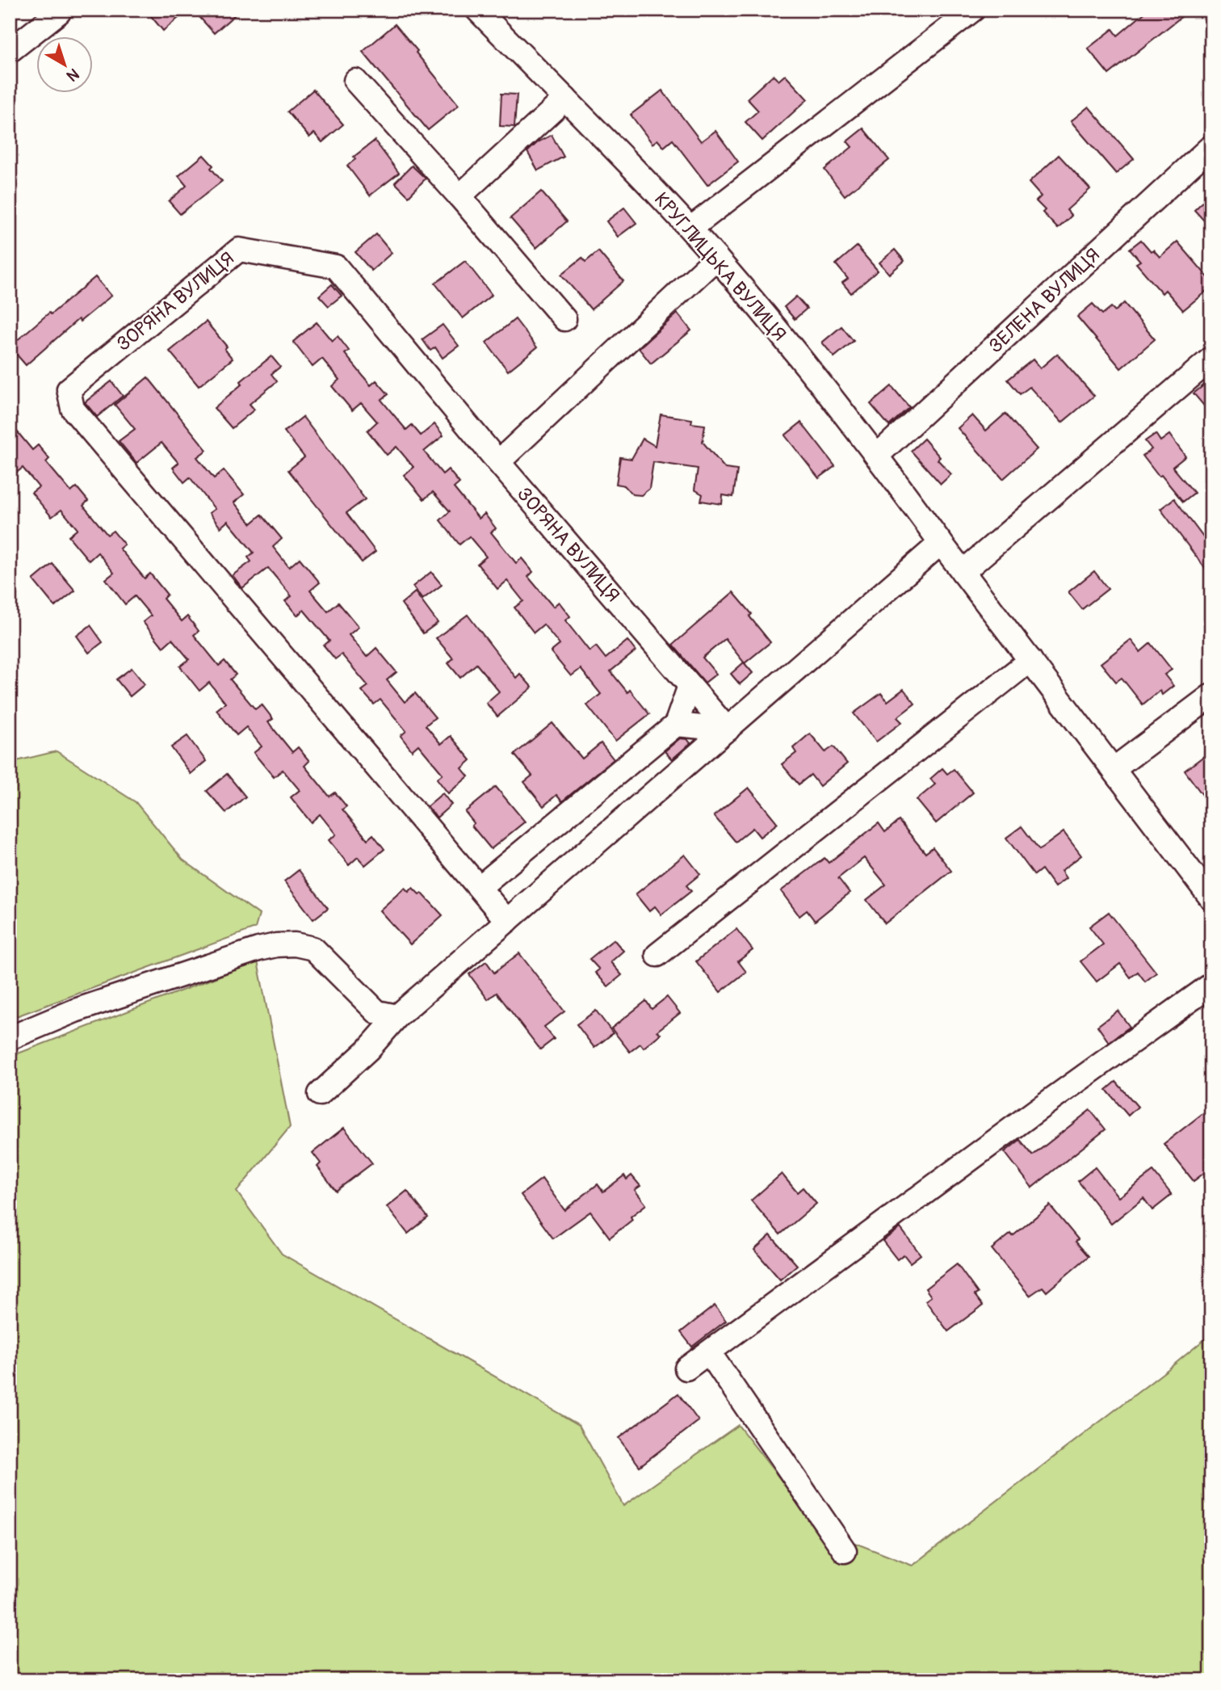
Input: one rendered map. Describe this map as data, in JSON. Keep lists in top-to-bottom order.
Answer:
{
  "streets": {
    "street": ["КРУГЛИЦЬКА ВУЛИЦЯ", "ЗЕЛЕНА ВУЛИЦЯ", "ЗОРЯНА ВУЛИЦЯ"]
  },
  "crossings": [
    ["КРУГЛИЦЬКА ВУЛИЦЯ", "ЗЕЛЕНА ВУЛИЦЯ"]
  ],
  "north": "bottom right"
}
